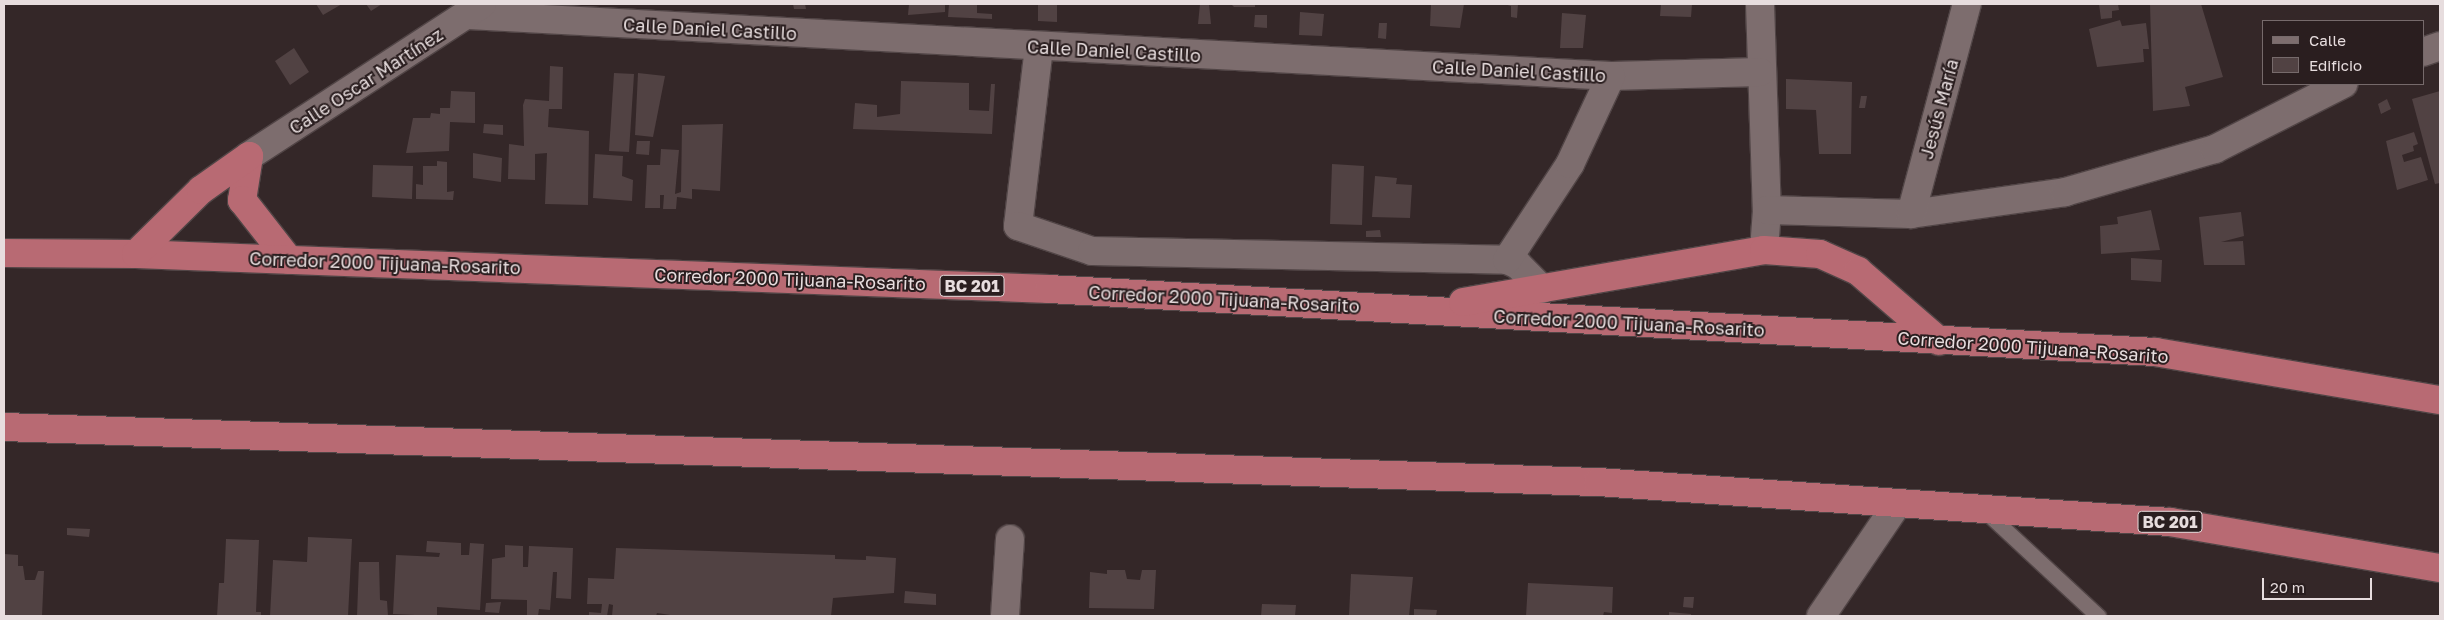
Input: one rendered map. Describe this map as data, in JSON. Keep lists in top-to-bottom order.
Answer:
{
  "streets": {
    "highway": ["Corredor 2000 Tijuana-Rosarito", "BC 201"],
    "street": ["Calle Daniel Castillo", "Calle Oscar Martínez", "Jesús María"]
  },
  "crossings": [
    ["Calle Daniel Castillo", "Calle Oscar Martínez"]
  ],
  "legend": ["Calle", "Edificio"],
  "scale_bar": "20 m"
}
